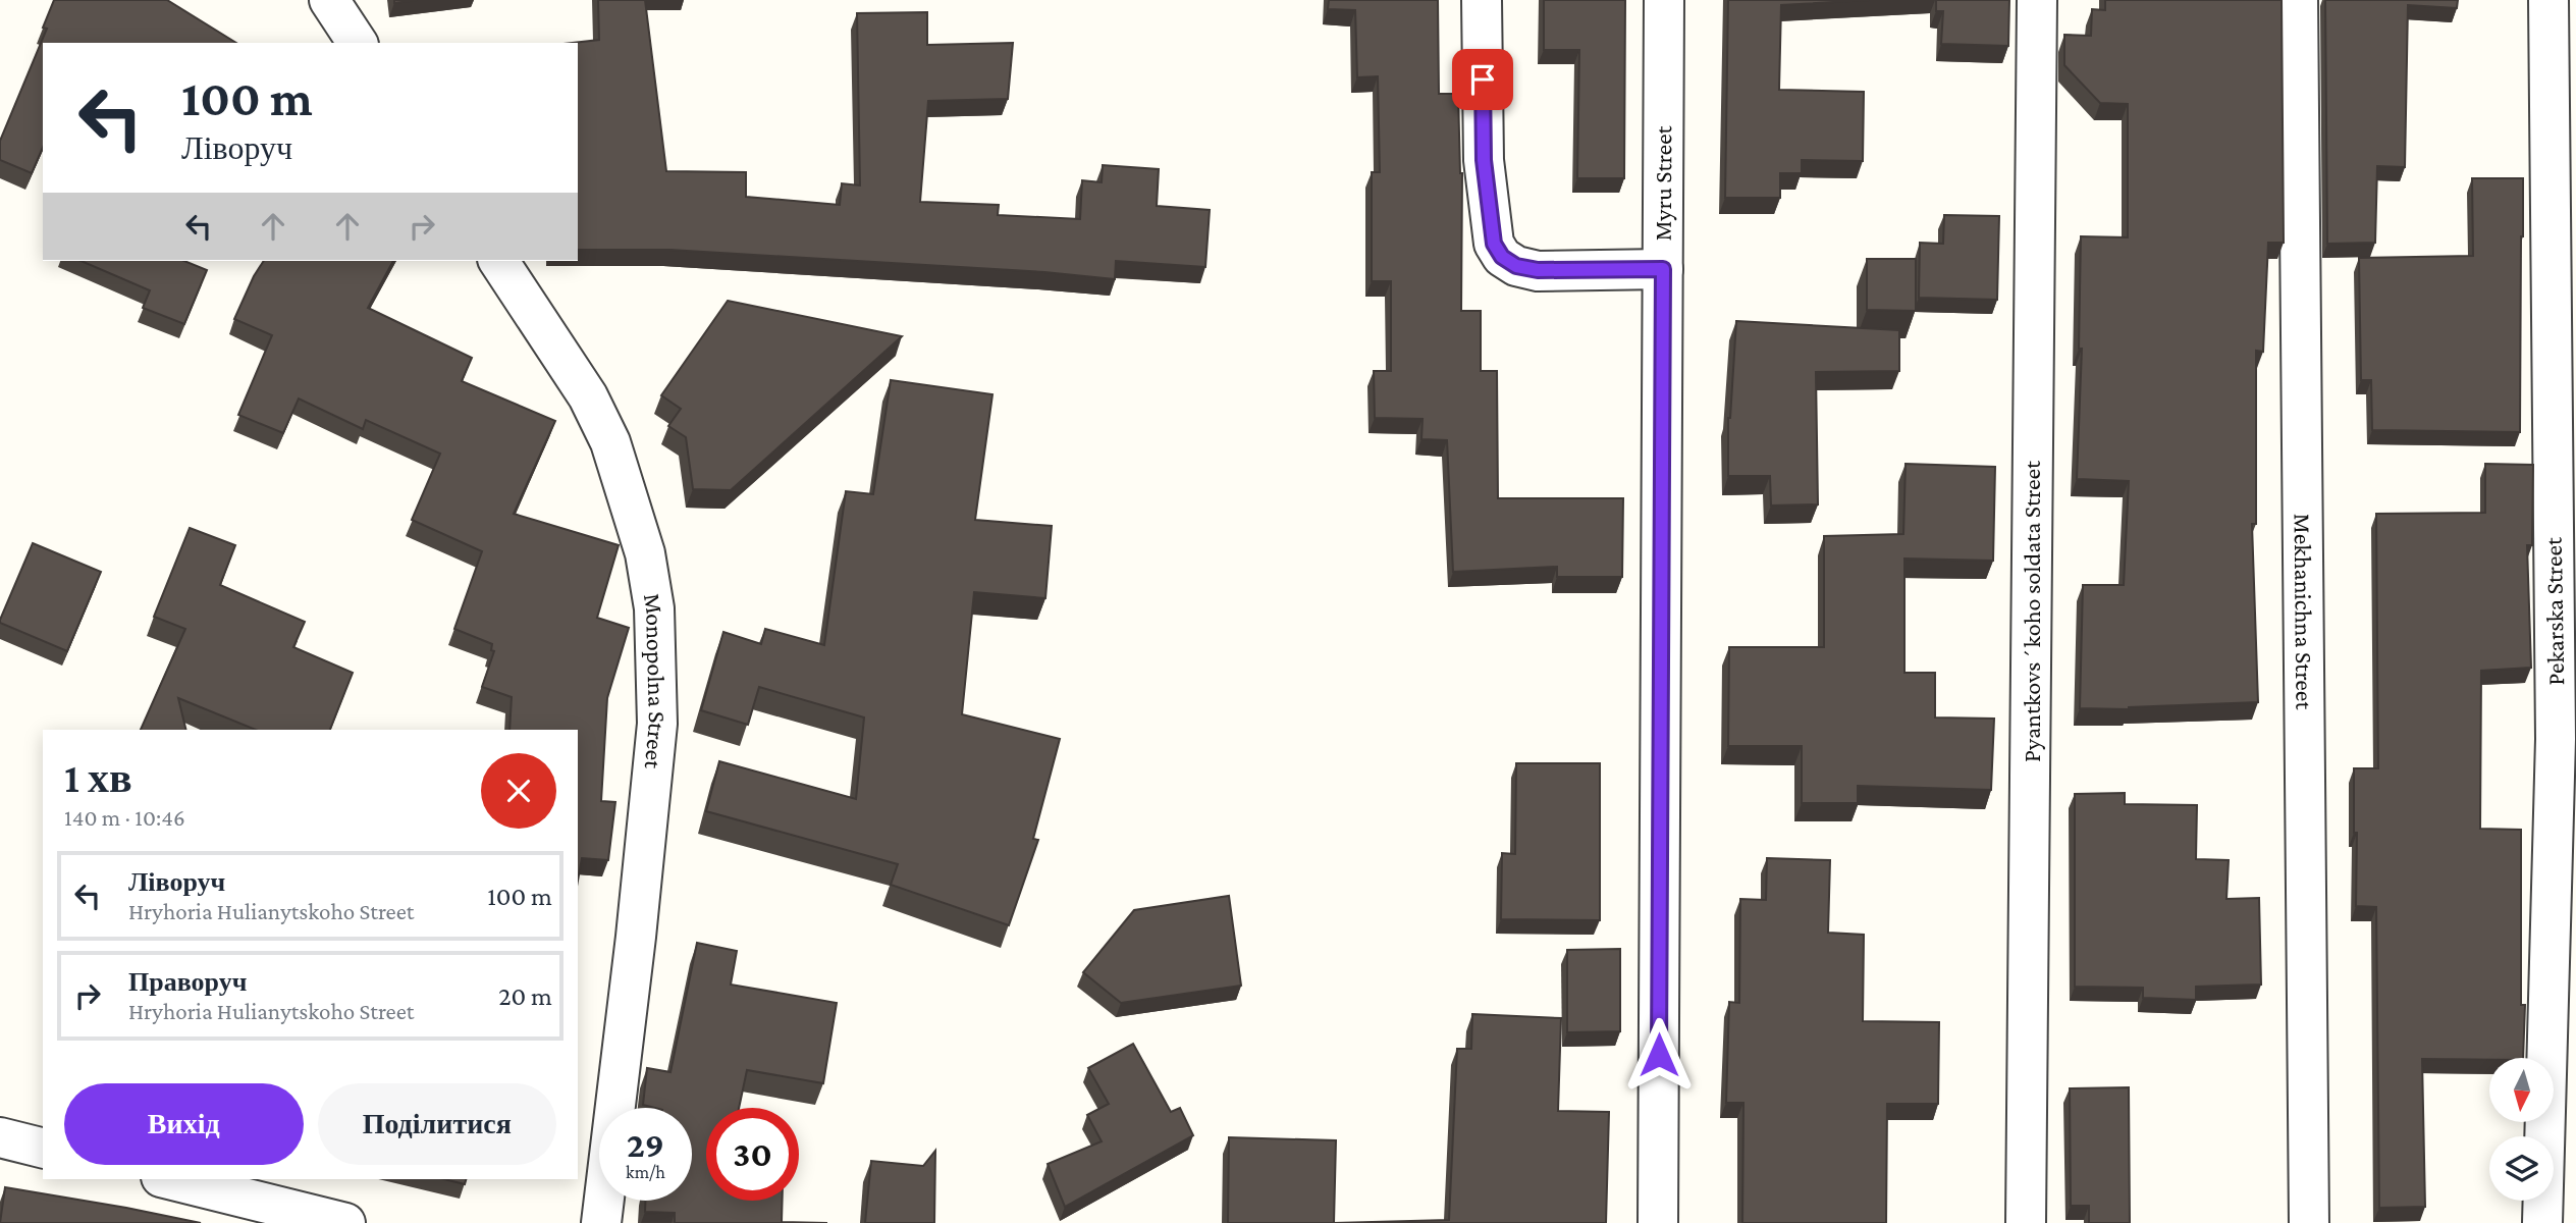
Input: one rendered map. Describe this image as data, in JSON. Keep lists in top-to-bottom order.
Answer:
{
  "streets": {
    "street": [
      "Myru Street",
      "Pyantkovsʹkoho soldata Street",
      "Mekhanichna Street",
      "Pekarska Street",
      "Monopolna Street"
    ]
  },
  "north": "bottom",
  "page": {
    "turn": ["100 m", "Ліворуч"],
    "heading": ["1 хв", "140 m · 10:46"],
    "list": [
      {
        "name": "Ліворуч",
        "note": "Hryhoria Hulianytskoho Street",
        "value": "100 m"
      },
      {
        "name": "Праворуч",
        "note": "Hryhoria Hulianytskoho Street",
        "value": "20 m"
      }
    ],
    "buttons": ["Вихід", "Поділитися"],
    "speed": "29 km/h",
    "limit": "30"
  }
}
